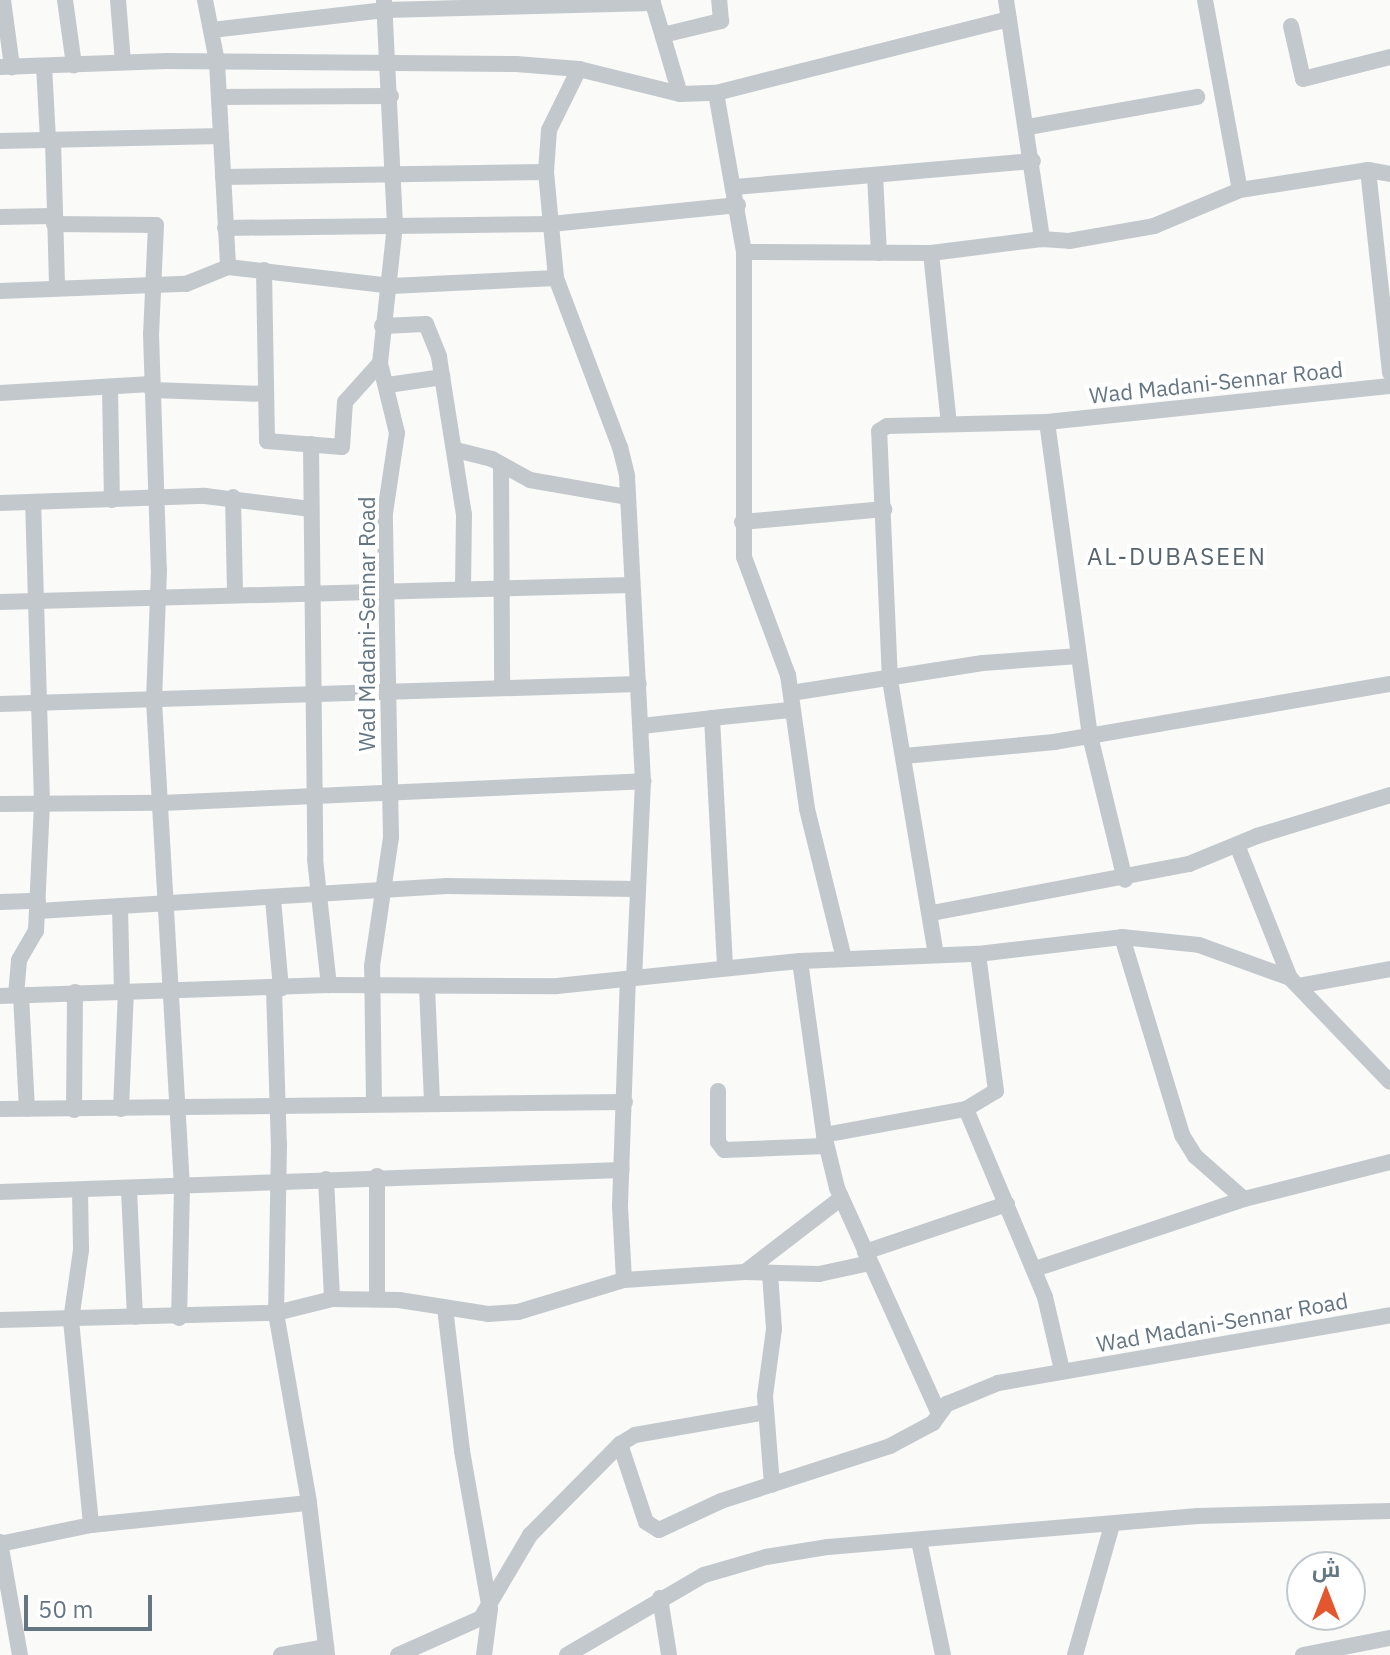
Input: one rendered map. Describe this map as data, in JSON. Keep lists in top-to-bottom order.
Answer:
{
  "streets": {
    "street": ["Wad Madani-Sennar Road"]
  },
  "districts": ["AL-DUBASEEN"],
  "scale_bar": "50 m",
  "north": "top"
}
